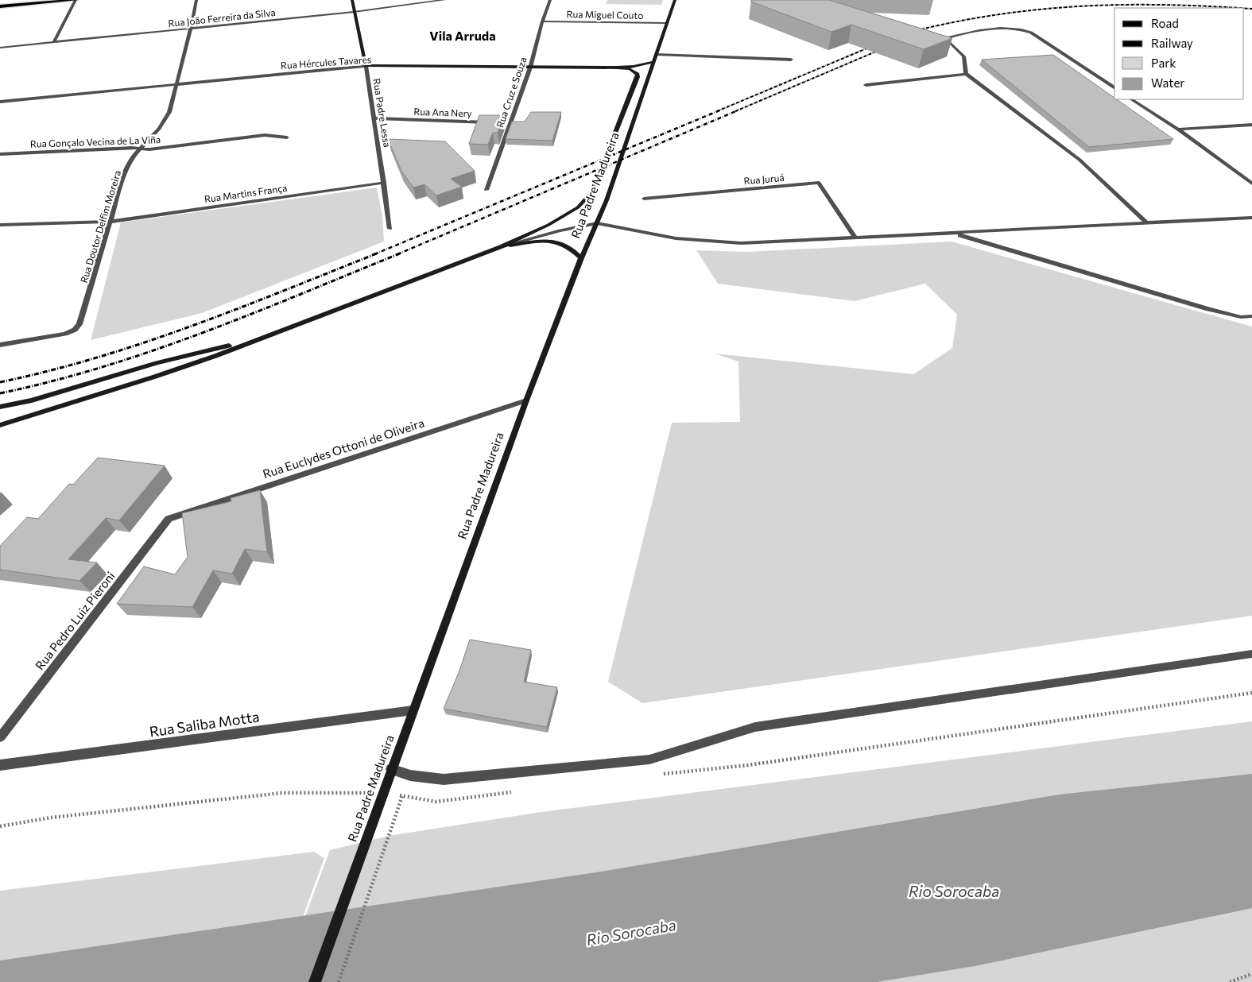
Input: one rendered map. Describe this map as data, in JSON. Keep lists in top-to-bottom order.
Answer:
{
  "streets": {
    "main road": ["Rua Hércules Tavares", "Rua Padre Lessa", "Rua Padre Madureira"],
    "street": [
      "Rua Miguel Couto",
      "Rua João Ferreira da Silva",
      "Rua Cruz e Souza",
      "Rua Ana Nery",
      "Rua Gonçalo Vecina de La Viña",
      "Rua Juruá",
      "Rua Martins França",
      "Rua Doutor Delfim Moreira",
      "Rua Euclydes Ottoni de Oliveira",
      "Rua Pedro Luiz Pieroni",
      "Rua Saliba Motta"
    ]
  },
  "crossings": [
    ["Rua Miguel Couto", "Rua Cruz e Souza"],
    ["Rua Miguel Couto", "Rua Padre Madureira"],
    ["Rua João Ferreira da Silva", "Rua Padre Lessa"],
    ["Rua João Ferreira da Silva", "Rua Doutor Delfim Moreira"],
    ["Rua Hércules Tavares", "Rua Cruz e Souza"],
    ["Rua Hércules Tavares", "Rua Padre Lessa"],
    ["Rua Hércules Tavares", "Rua Padre Madureira"],
    ["Rua Hércules Tavares", "Rua Doutor Delfim Moreira"],
    ["Rua Ana Nery", "Rua Padre Lessa"],
    ["Rua Padre Lessa", "Rua Martins França"],
    ["Rua Gonçalo Vecina de La Viña", "Rua Doutor Delfim Moreira"],
    ["Rua Padre Madureira", "Rua Euclydes Ottoni de Oliveira"],
    ["Rua Padre Madureira", "Rua Saliba Motta"],
    ["Rua Martins França", "Rua Doutor Delfim Moreira"],
    ["Rua Euclydes Ottoni de Oliveira", "Rua Pedro Luiz Pieroni"]
  ],
  "districts": ["Vila Arruda"],
  "water": ["Rio Sorocaba"],
  "legend": [
    "Road",
    "Railway",
    "Park",
    "Water"
  ]
}
